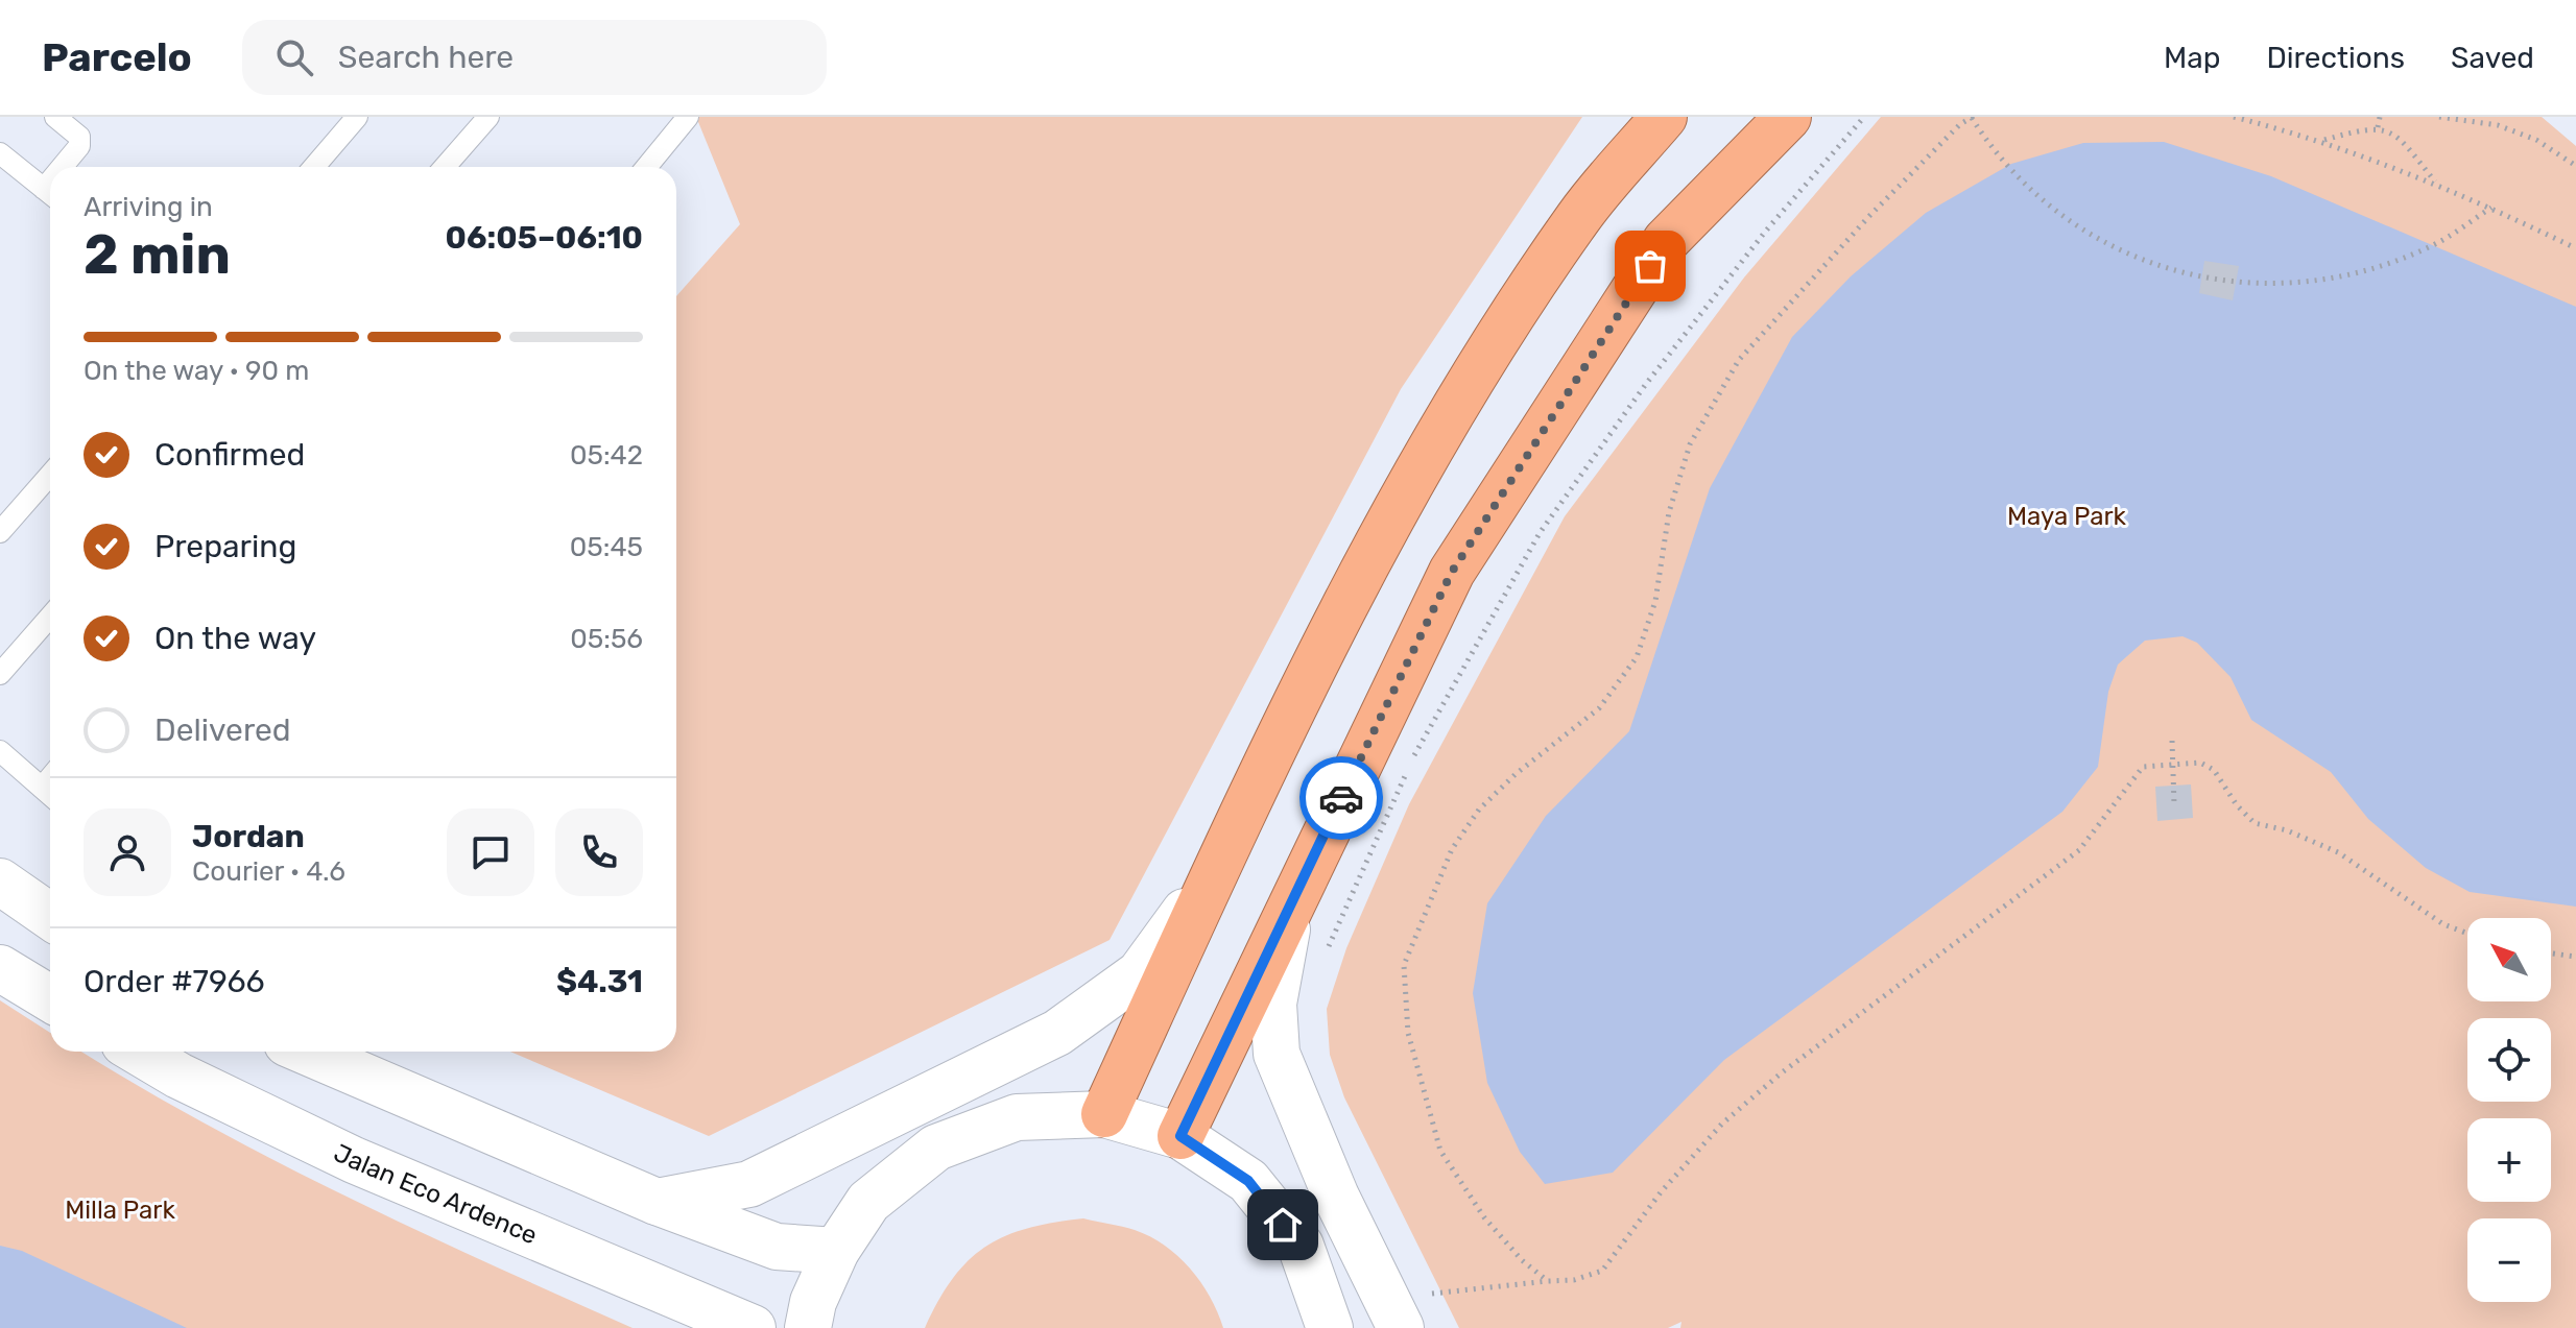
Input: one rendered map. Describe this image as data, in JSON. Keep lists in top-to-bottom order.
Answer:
{
  "streets": {
    "street": ["Jalan Eco Ardence"]
  },
  "parks": ["Maya Park", "Milla Park"],
  "north": "top left",
  "page": {
    "header": "Parcelo",
    "search": "Search here",
    "nav": ["Map", "Directions", "Saved"],
    "heading": ["2 min", "Arriving in", "06:05–06:10"],
    "panel": [
      "Jordan",
      "Courier · 4.6",
      "Order #7966",
      "$4.31"
    ],
    "bar": "On the way · 90 m",
    "list": [
      ["Confirmed", "05:42"],
      ["Preparing", "05:45"],
      ["On the way", "05:56"],
      "Delivered"
    ],
    "map_buttons": ["+", "−"]
  }
}
